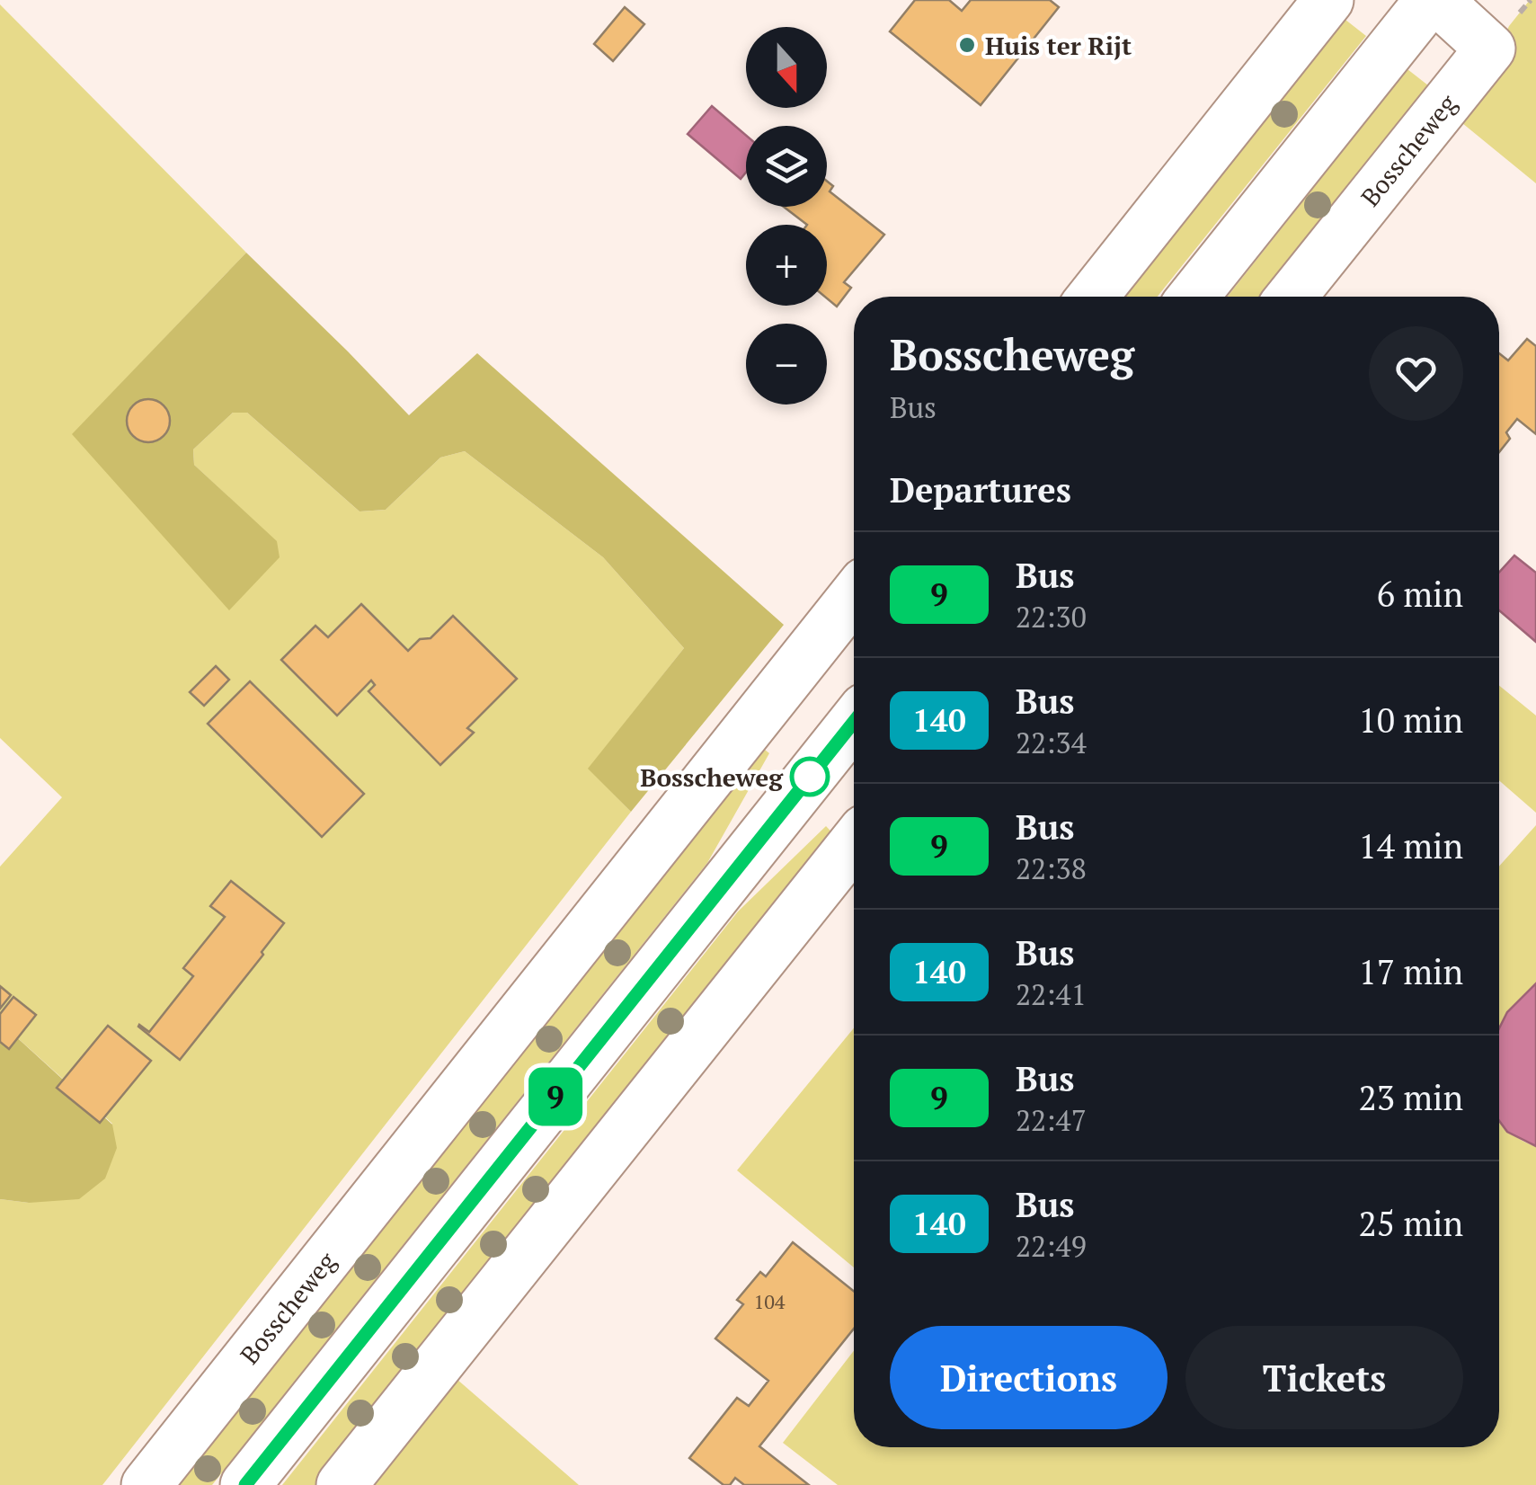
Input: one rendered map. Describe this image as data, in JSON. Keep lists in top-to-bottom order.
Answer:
{
  "streets": {
    "street": ["Bosscheweg"]
  },
  "places": ["Huis ter Rijt", "Bosscheweg"],
  "lines": ["bus line 9"],
  "house_numbers": ["104"],
  "north": "bottom",
  "page": {
    "on_map": "9",
    "map_buttons": ["+", "−"],
    "heading": [
      ["Bosscheweg", "Bus"],
      "Departures"
    ],
    "list": [
      {
        "mark": "9",
        "name": "Bus",
        "note": "22:30",
        "value": "6 min"
      },
      {
        "mark": "140",
        "name": "Bus",
        "note": "22:34",
        "value": "10 min"
      },
      {
        "mark": "9",
        "name": "Bus",
        "note": "22:38",
        "value": "14 min"
      },
      {
        "mark": "140",
        "name": "Bus",
        "note": "22:41",
        "value": "17 min"
      },
      {
        "mark": "9",
        "name": "Bus",
        "note": "22:47",
        "value": "23 min"
      },
      {
        "mark": "140",
        "name": "Bus",
        "note": "22:49",
        "value": "25 min"
      }
    ],
    "buttons": ["Directions", "Tickets"]
  }
}
